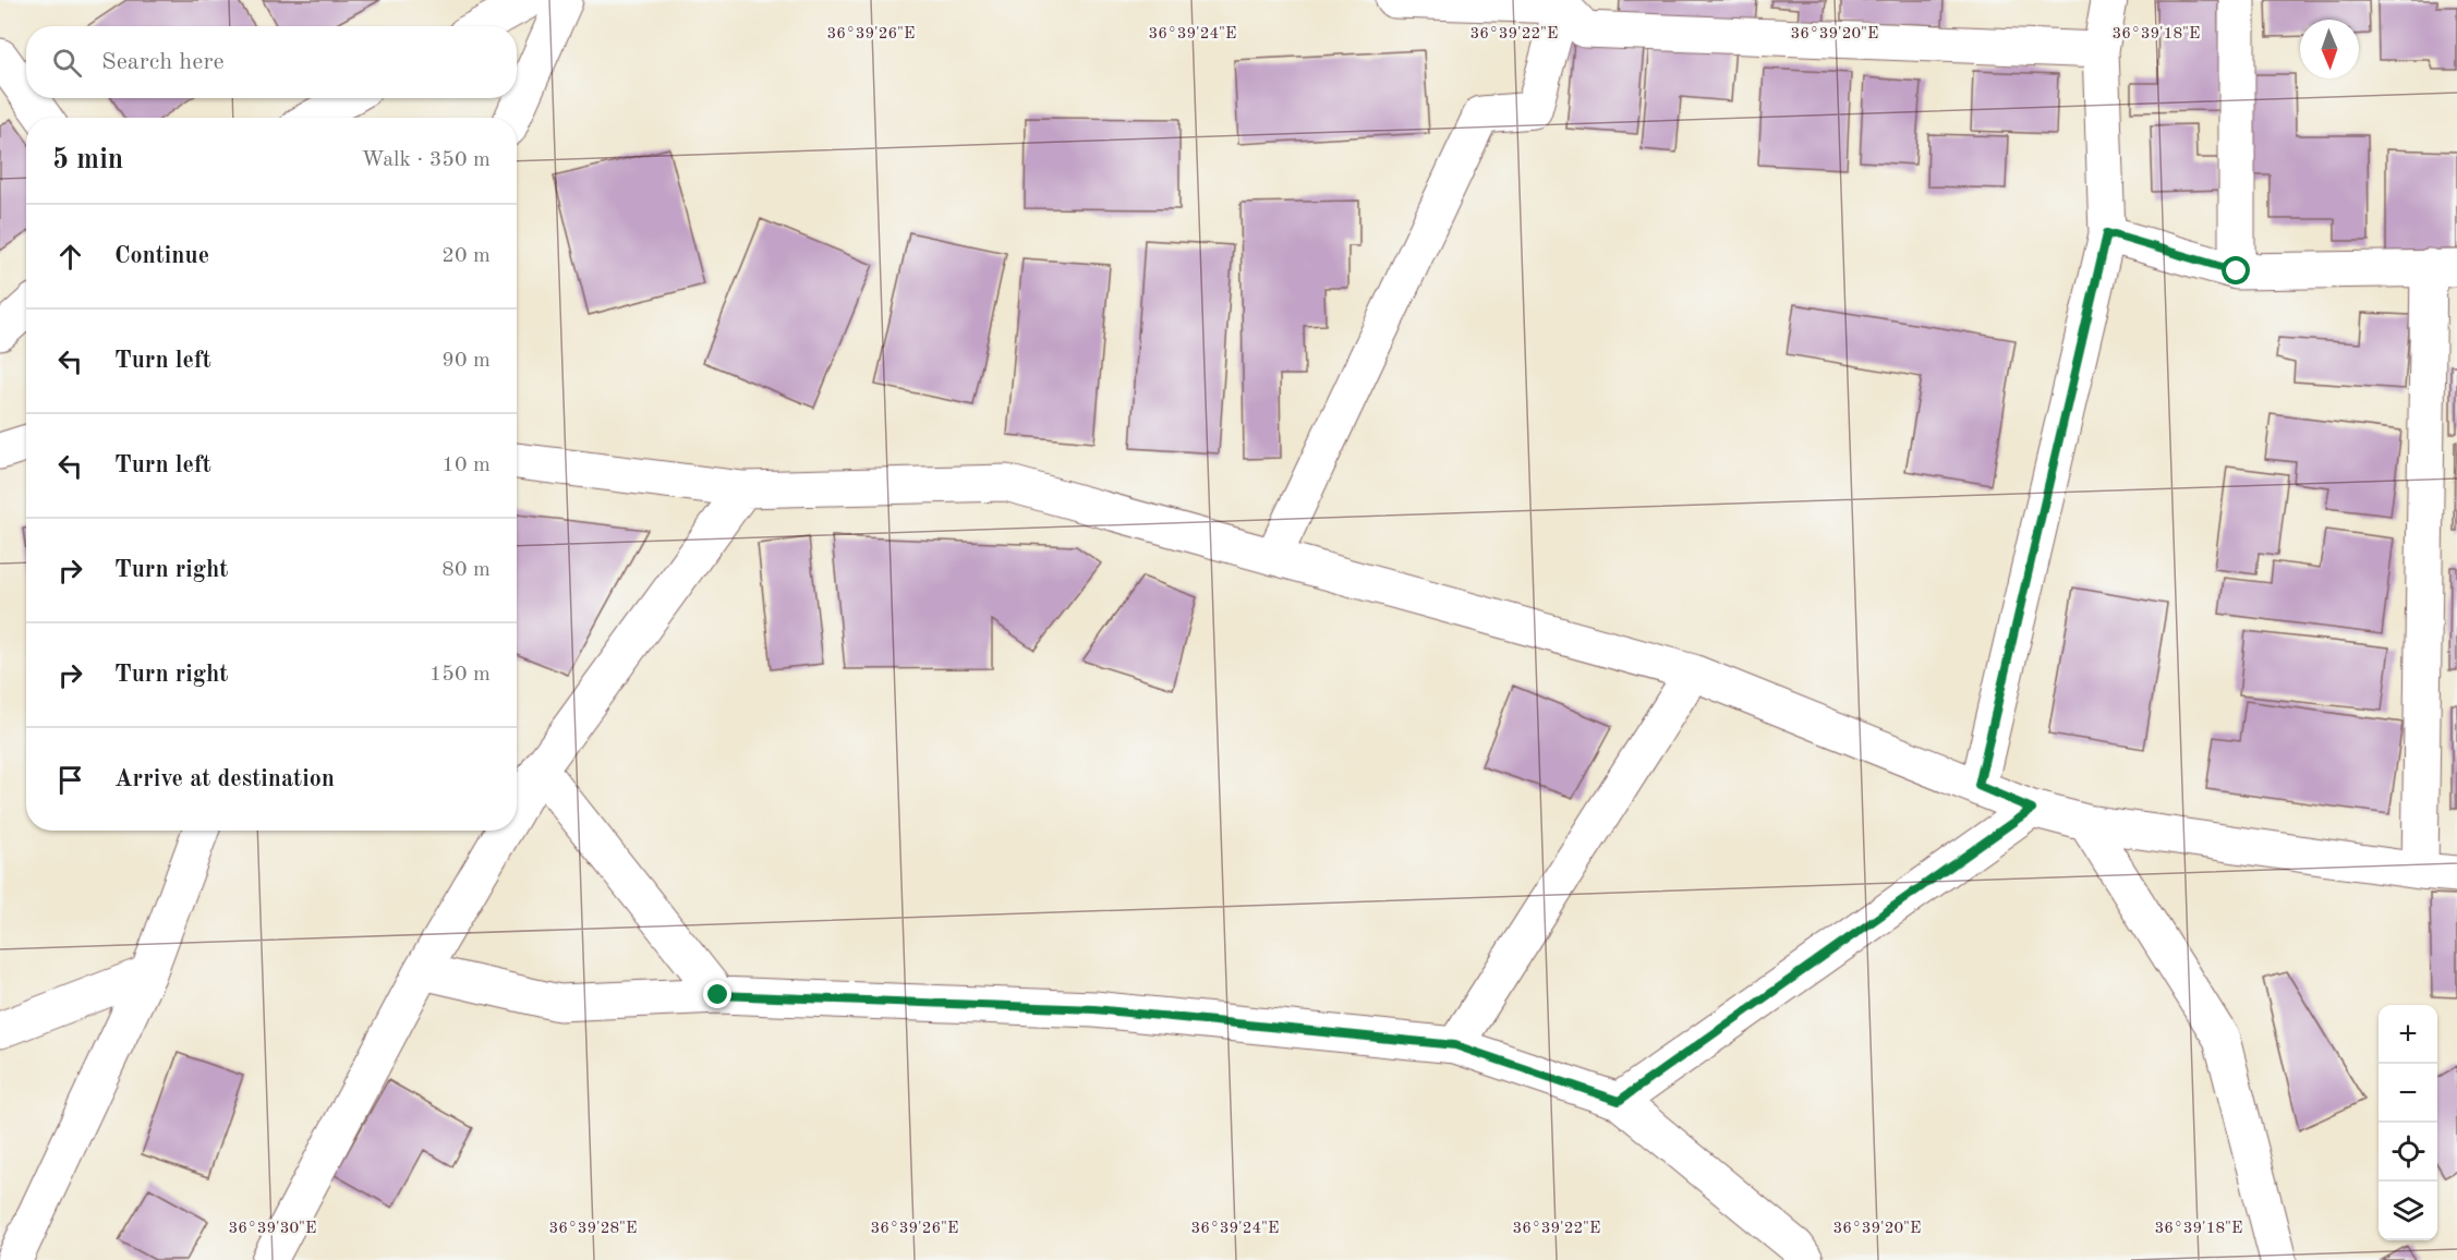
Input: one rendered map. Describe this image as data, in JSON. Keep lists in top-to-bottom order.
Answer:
{
  "north": "bottom",
  "page": {
    "search": "Search here",
    "heading": ["5 min", "Walk · 350 m"],
    "list": [
      ["Continue", "20 m"],
      ["Turn left", "90 m"],
      ["Turn left", "10 m"],
      ["Turn right", "80 m"],
      ["Turn right", "150 m"],
      "Arrive at destination"
    ],
    "map_buttons": ["+", "−"]
  },
  "coordinates": [
    "36°39'26\"E",
    "36°39'24\"E",
    "36°39'22\"E",
    "36°39'20\"E",
    "36°39'18\"E",
    "36°39'30\"E",
    "36°39'28\"E"
  ]
}
